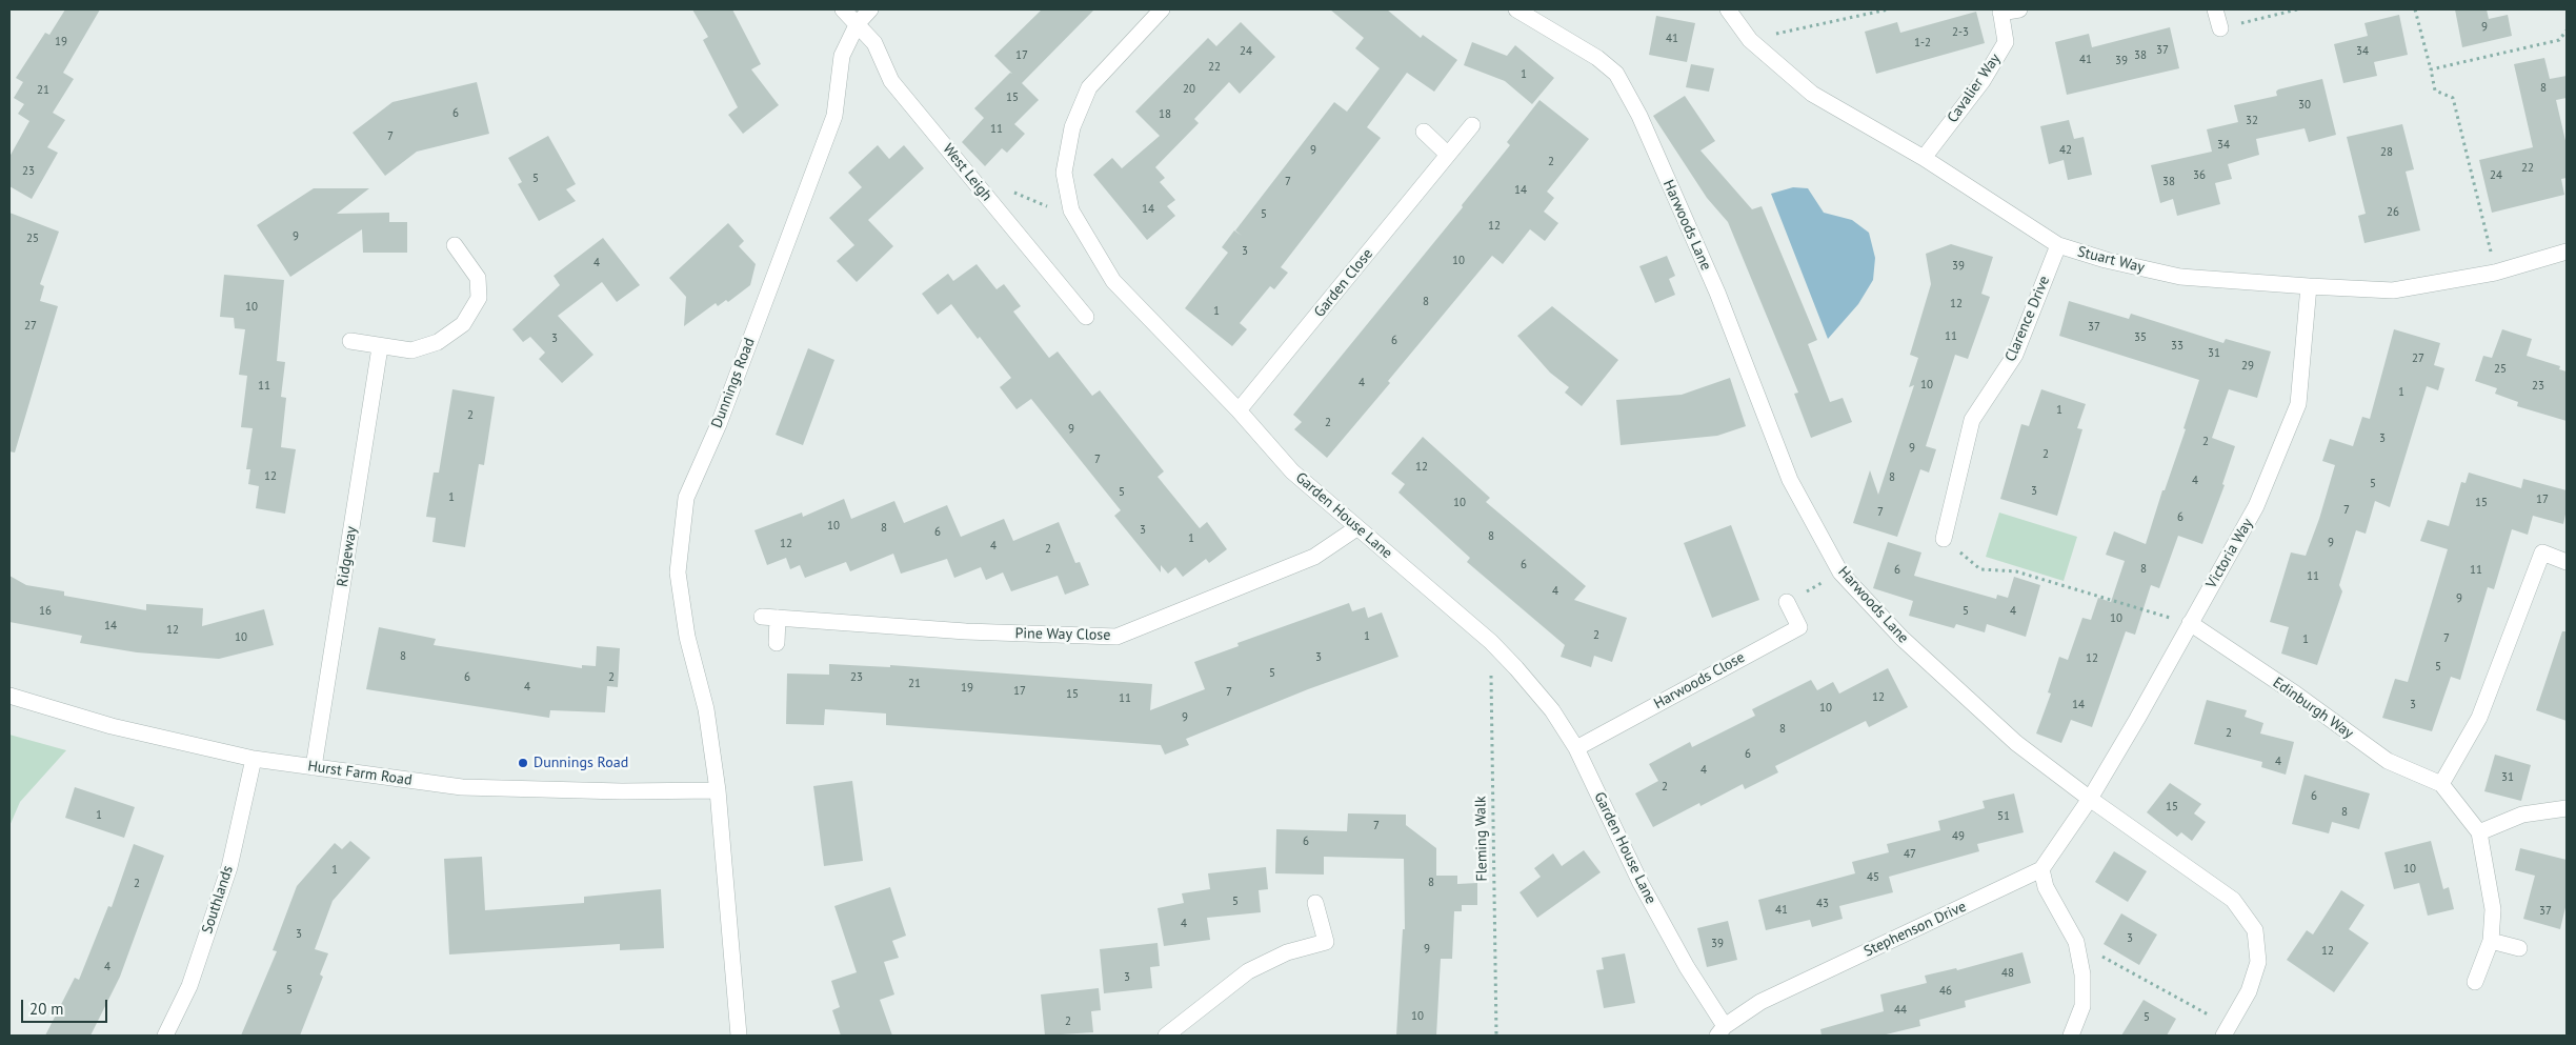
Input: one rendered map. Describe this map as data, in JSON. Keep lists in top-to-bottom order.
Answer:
{
  "streets": {
    "street": [
      "Cavalier Way",
      "West Leigh",
      "Harwoods Lane",
      "Stuart Way",
      "Garden Close",
      "Clarence Drive",
      "Dunnings Road",
      "Garden House Lane",
      "Victoria Way",
      "Ridgeway",
      "Pine Way Close",
      "Harwoods Close",
      "Edinburgh Way",
      "Hurst Farm Road",
      "Southlands",
      "Stephenson Drive"
    ],
    "path": ["Fleming Walk"]
  },
  "crossings": [
    ["Cavalier Way", "Stuart Way"],
    ["West Leigh", "Dunnings Road"],
    ["Harwoods Lane", "Victoria Way"],
    ["Stuart Way", "Clarence Drive"],
    ["Stuart Way", "Victoria Way"],
    ["Garden Close", "Garden House Lane"],
    ["Dunnings Road", "Hurst Farm Road"],
    ["Garden House Lane", "Pine Way Close"],
    ["Garden House Lane", "Harwoods Close"],
    ["Garden House Lane", "Fleming Walk"],
    ["Garden House Lane", "Stephenson Drive"],
    ["Victoria Way", "Edinburgh Way"],
    ["Ridgeway", "Hurst Farm Road"],
    ["Hurst Farm Road", "Southlands"]
  ],
  "places": ["Dunnings Road"],
  "house_numbers": [
    "9",
    "2-3",
    "41",
    "19",
    "1-2",
    "37",
    "24",
    "34",
    "17",
    "38",
    "41",
    "39",
    "22",
    "1",
    "8",
    "20",
    "21",
    "15",
    "30",
    "6",
    "18",
    "32",
    "11",
    "7",
    "34",
    "9",
    "42",
    "28",
    "2",
    "22",
    "23",
    "36",
    "24",
    "5",
    "7",
    "38",
    "14",
    "14",
    "26",
    "5",
    "12",
    "9",
    "25",
    "3",
    "10",
    "4",
    "39",
    "8",
    "12",
    "10",
    "1",
    "27",
    "37",
    "11",
    "35",
    "3",
    "6",
    "33",
    "31",
    "27",
    "29",
    "25",
    "4",
    "10",
    "11",
    "23",
    "1",
    "1",
    "2",
    "2",
    "9",
    "3",
    "2",
    "9",
    "2",
    "7",
    "12",
    "12",
    "8",
    "4",
    "5",
    "3",
    "5",
    "1",
    "17",
    "10",
    "15",
    "7",
    "7",
    "6",
    "10",
    "8",
    "3",
    "6",
    "8",
    "1",
    "9",
    "12",
    "4",
    "2",
    "6",
    "8",
    "6",
    "11",
    "11",
    "4",
    "9",
    "16",
    "5",
    "4",
    "10",
    "14",
    "12",
    "2",
    "1",
    "10",
    "7",
    "1",
    "8",
    "3",
    "12",
    "5",
    "5",
    "6",
    "2",
    "23",
    "21",
    "4",
    "19",
    "17",
    "7",
    "15",
    "12",
    "11",
    "14",
    "3",
    "10",
    "9",
    "8",
    "2",
    "6",
    "4",
    "4",
    "31",
    "2",
    "6",
    "15",
    "8",
    "1",
    "51",
    "7",
    "49",
    "6",
    "47",
    "10",
    "1",
    "45",
    "8",
    "2",
    "5",
    "43",
    "41",
    "37",
    "4",
    "3",
    "3",
    "39",
    "9",
    "12",
    "4",
    "48",
    "3",
    "5",
    "46",
    "44",
    "10",
    "5",
    "2"
  ],
  "scale_bar": "20 m"
}
